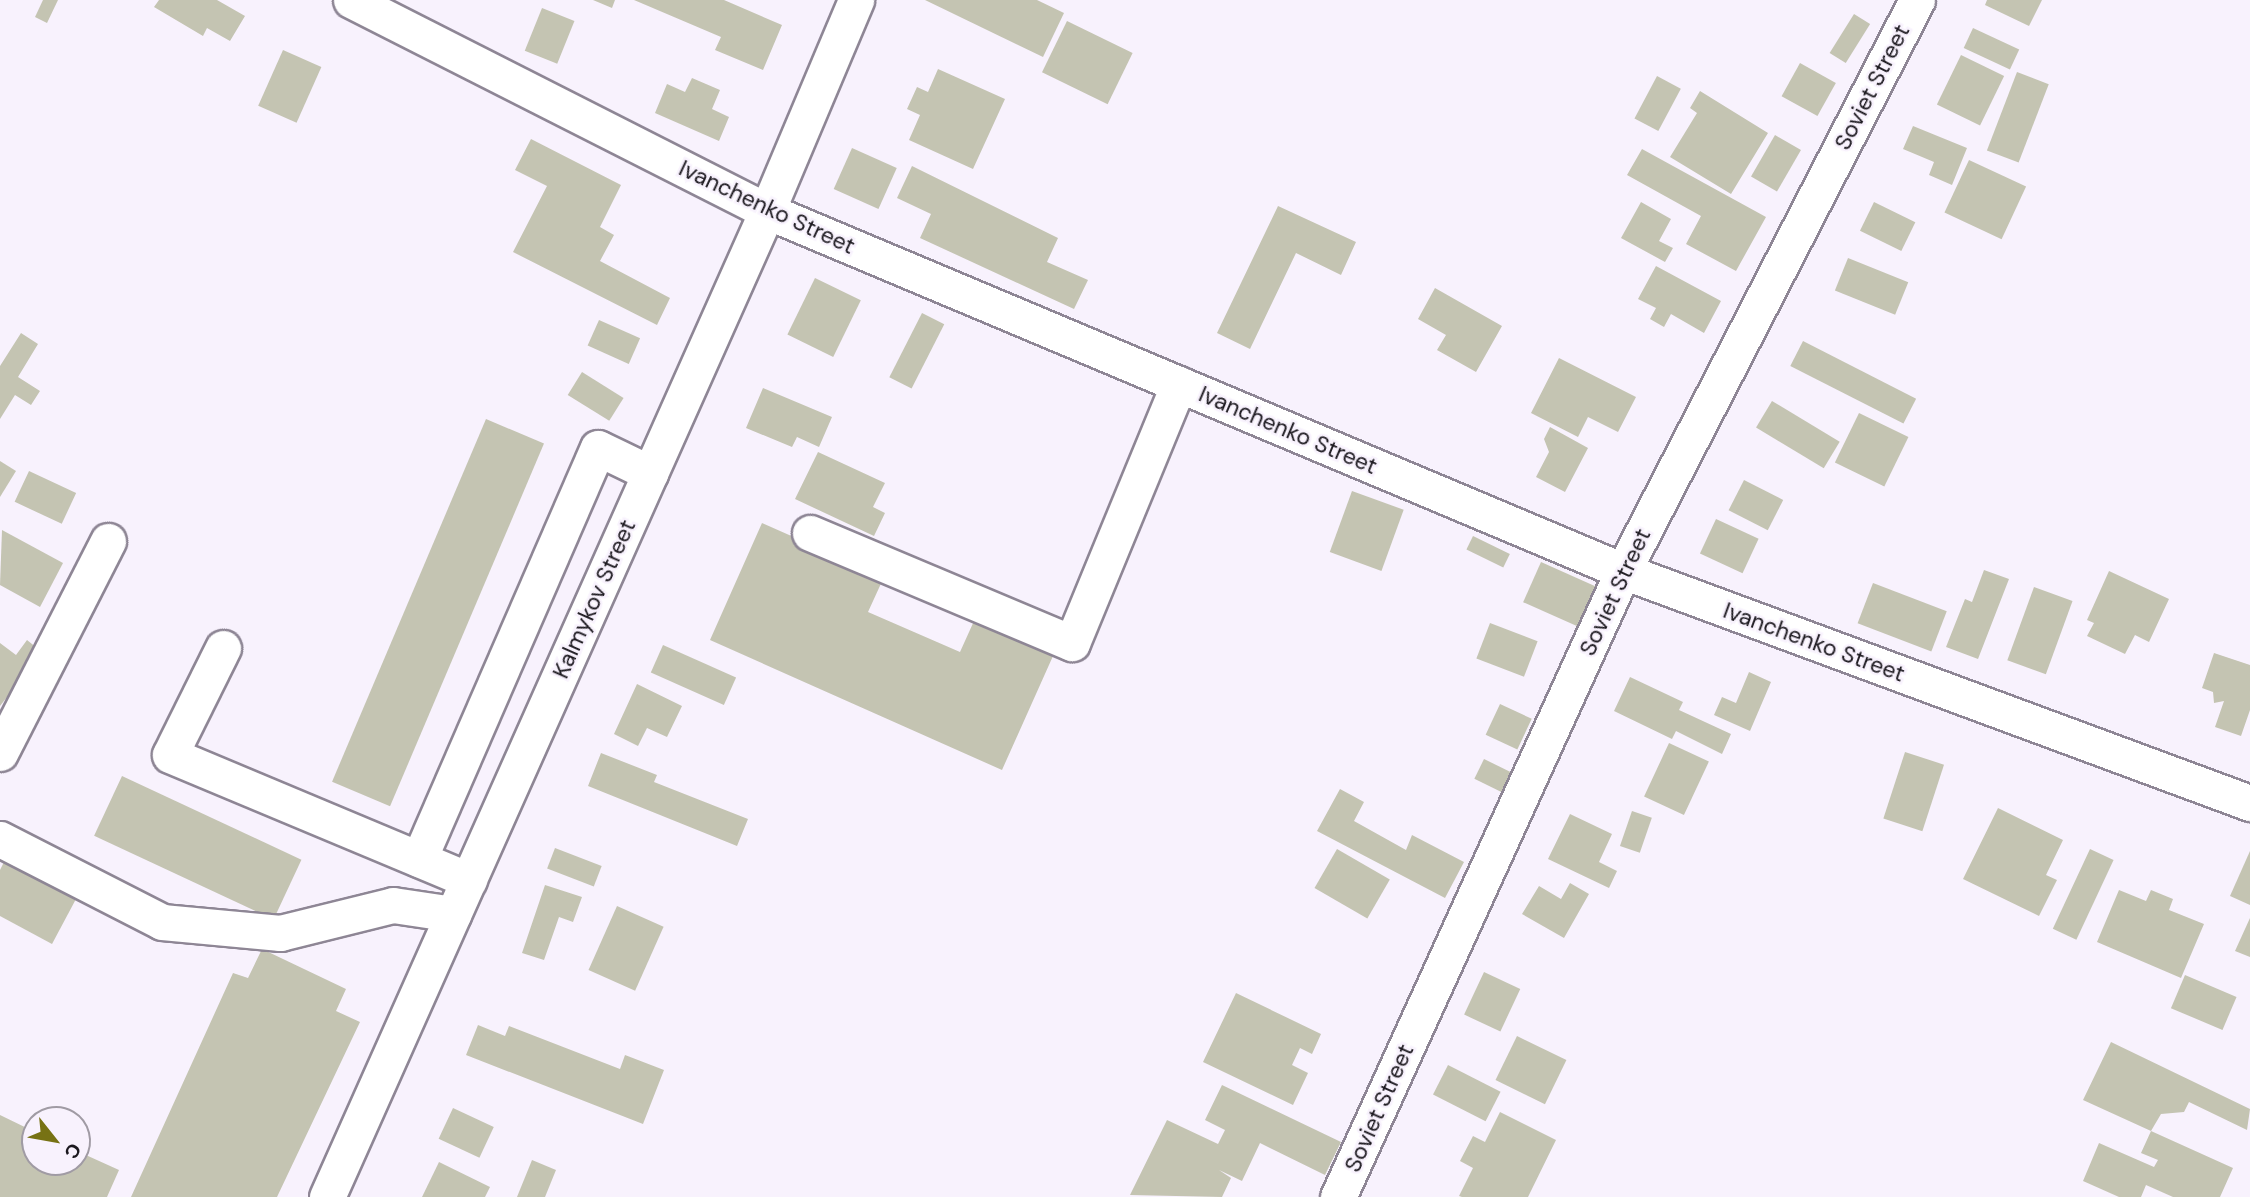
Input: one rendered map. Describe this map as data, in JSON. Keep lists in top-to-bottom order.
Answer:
{
  "streets": {
    "street": ["Soviet Street", "Ivanchenko Street", "Kalmykov Street"]
  },
  "crossings": [
    ["Soviet Street", "Ivanchenko Street"],
    ["Ivanchenko Street", "Kalmykov Street"]
  ],
  "north": "bottom right"
}
